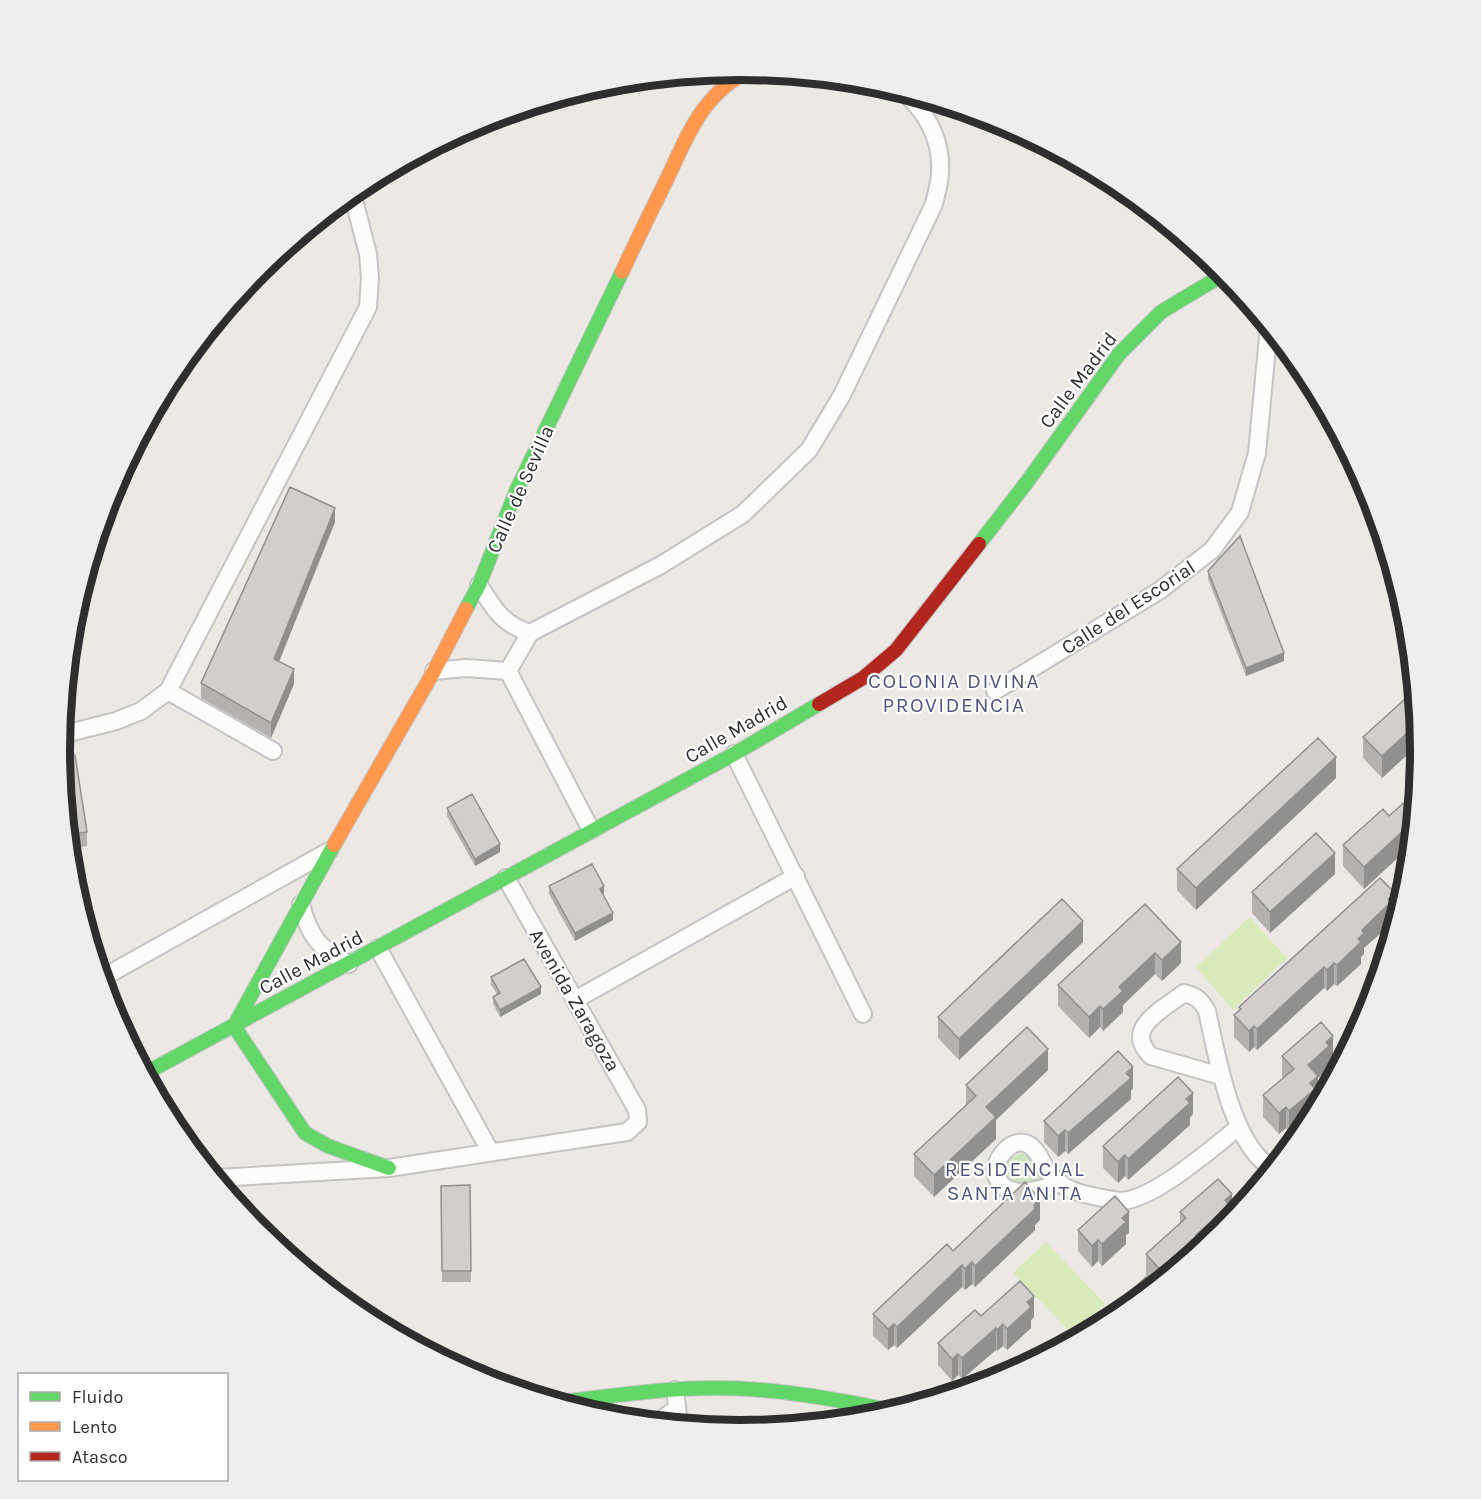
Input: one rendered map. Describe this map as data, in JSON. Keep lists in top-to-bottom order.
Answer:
{
  "streets": {
    "street": [
      "Calle Madrid",
      "Calle de Sevilla",
      "Calle del Escorial",
      "Avenida Zaragoza"
    ]
  },
  "crossings": [
    ["Calle Madrid", "Calle de Sevilla"],
    ["Calle Madrid", "Avenida Zaragoza"]
  ],
  "districts": ["COLONIA DIVINA PROVIDENCIA", "RESIDENCIAL SANTA ANITA"],
  "legend": ["Fluido", "Lento", "Atasco"]
}
